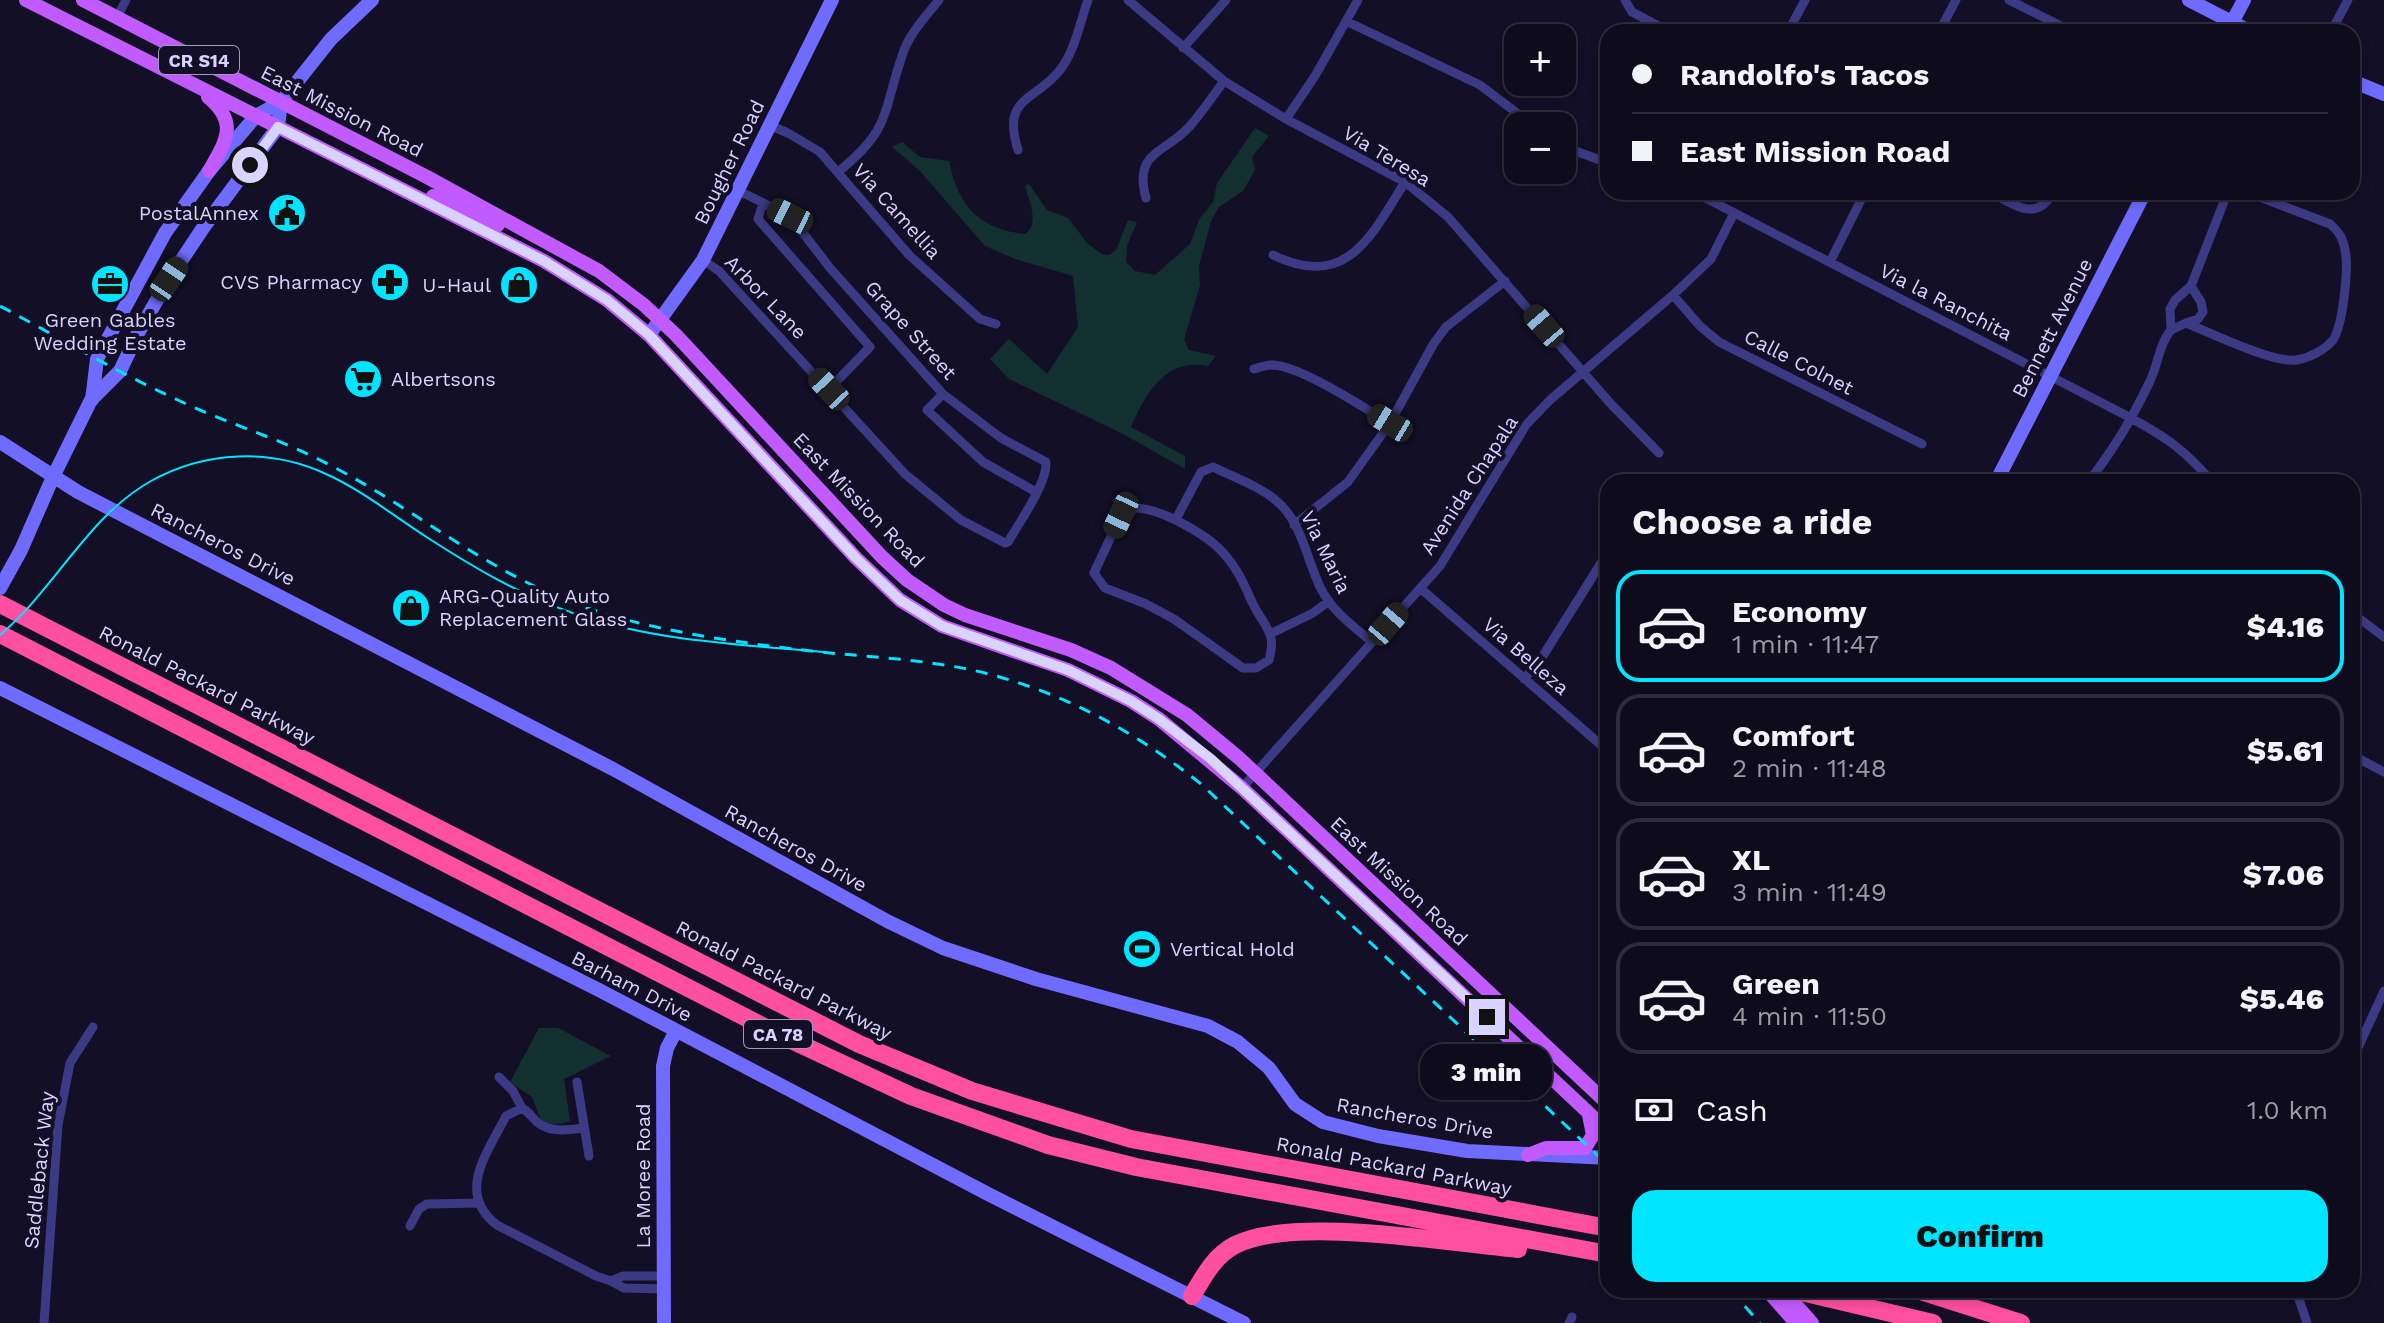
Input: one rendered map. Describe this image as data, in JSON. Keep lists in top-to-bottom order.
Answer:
{
  "streets": {
    "highway": ["Ronald Packard Parkway", "CA 78"],
    "main road": ["CR S14", "East Mission Road"],
    "street": [
      "Via Teresa",
      "Bougher Road",
      "Via Camellia",
      "Arbor Lane",
      "Via la Ranchita",
      "Bennett Avenue",
      "Grape Street",
      "Calle Colnet",
      "Avenida Chapala",
      "Rancheros Drive",
      "Via Maria",
      "Via Belleza",
      "Barham Drive",
      "Saddleback Way",
      "La Moree Road"
    ]
  },
  "crossings": [
    ["East Mission Road", "Bougher Road"],
    ["East Mission Road", "Avenida Chapala"],
    ["Via Teresa", "Avenida Chapala"],
    ["Bougher Road", "Via Camellia"],
    ["Bougher Road", "Arbor Lane"],
    ["Bougher Road", "Grape Street"],
    ["Arbor Lane", "Grape Street"],
    ["Via la Ranchita", "Bennett Avenue"],
    ["Via la Ranchita", "Avenida Chapala"],
    ["Calle Colnet", "Avenida Chapala"],
    ["Avenida Chapala", "Via Maria"],
    ["Avenida Chapala", "Via Belleza"],
    ["Barham Drive", "La Moree Road"]
  ],
  "places": {
    "public building": ["PostalAnnex"],
    "pharmacy": ["CVS Pharmacy"],
    "office": ["Green Gables Wedding Estate"],
    "shop": ["U-Haul", "ARG-Quality Auto Replacement Glass"],
    "supermarket": ["Albertsons"],
    "sports": ["Vertical Hold"]
  },
  "page": {
    "map_buttons": ["+", "−"],
    "banner": ["Randolfo's Tacos", "East Mission Road"],
    "heading": "Choose a ride",
    "list": [
      {
        "name": "Economy",
        "note": "1 min · 11:47",
        "value": "$4.16"
      },
      {
        "name": "Comfort",
        "note": "2 min · 11:48",
        "value": "$5.61"
      },
      {
        "name": "XL",
        "note": "3 min · 11:49",
        "value": "$7.06"
      },
      {
        "name": "Green",
        "note": "4 min · 11:50",
        "value": "$5.46"
      }
    ],
    "bubble": "3 min",
    "pay": ["Cash", "1.0 km"],
    "buttons": "Confirm"
  }
}
